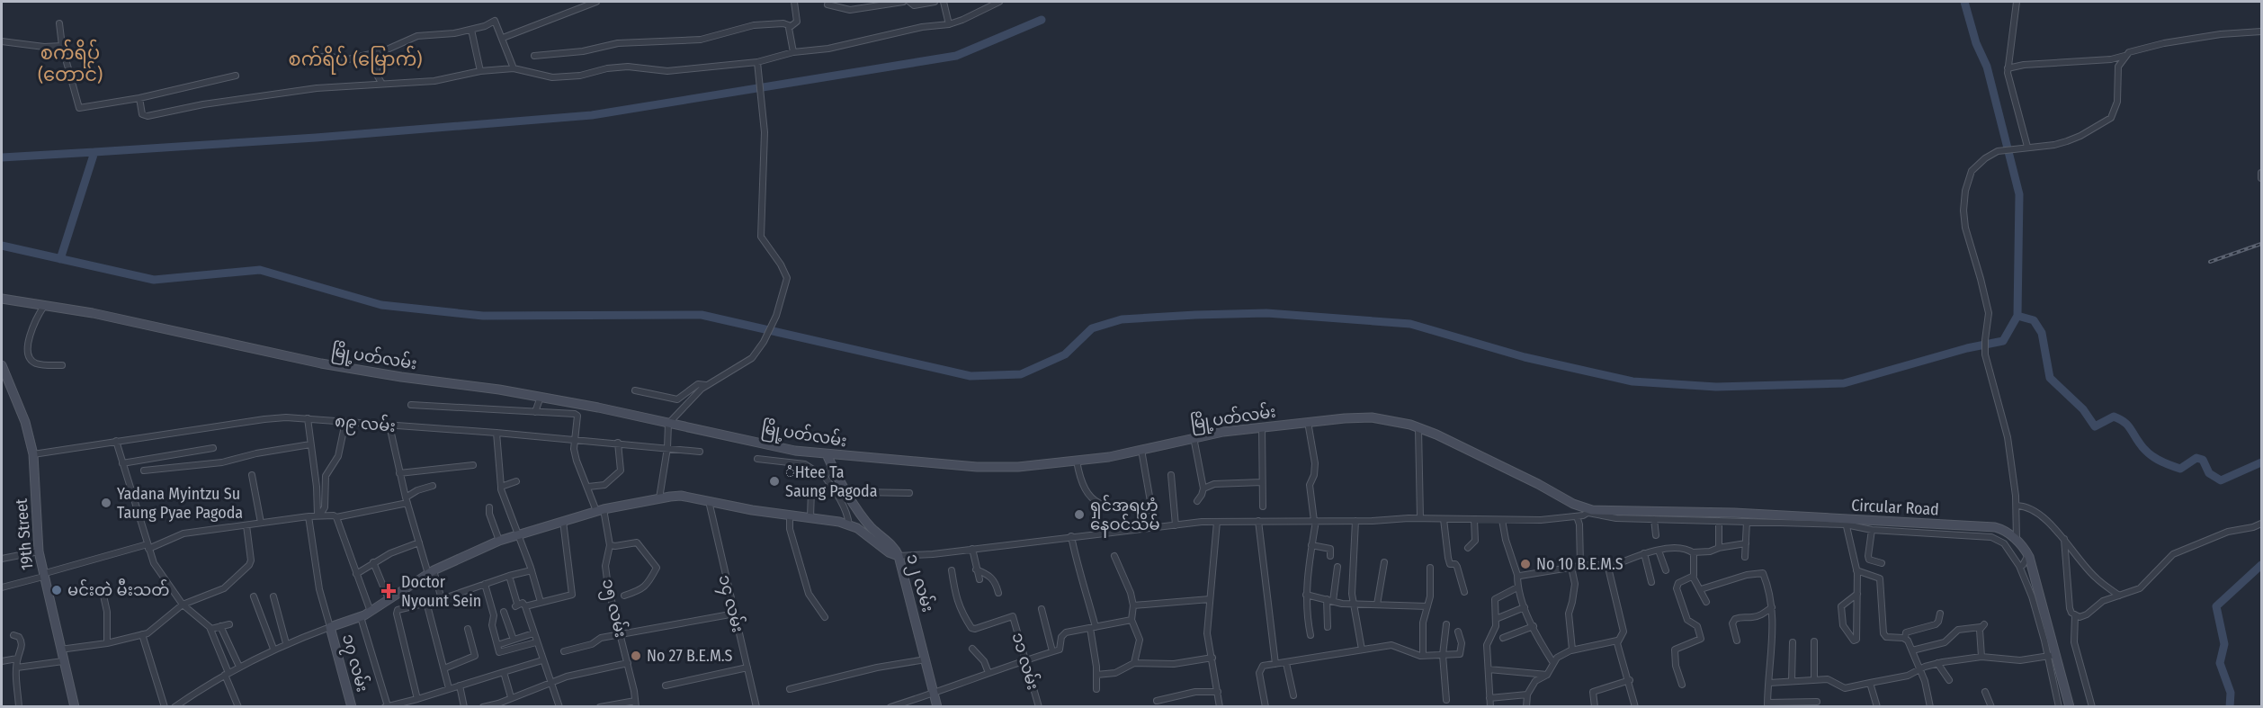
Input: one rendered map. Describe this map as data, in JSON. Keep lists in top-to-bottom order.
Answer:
{
  "streets": {
    "main road": [
      "မြို့ပတ်လမ်း",
      "Circular Road",
      "19th Street",
      "၁၂ လမ်း",
      "၁၇ လမ်း"
    ],
    "street": [
      "၈၉ လမ်း",
      "၁၄ လမ်း",
      "၁၅ လမ်း",
      "၁၁ လမ်း"
    ]
  },
  "crossings": [
    ["မြို့ပတ်လမ်း", "Circular Road"],
    ["မြို့ပတ်လမ်း", "၁၂ လမ်း"],
    ["၈၉ လမ်း", "19th Street"],
    ["၈၉ လမ်း", "၁၅ လမ်း"]
  ],
  "districts": ["စက်ရိပ် (တောင်)", "စက်ရိပ် (မြောက်)"],
  "places": {
    "other": [
      "ံHtee Ta Saung Pagoda",
      "Yadana Myintzu Su Taung Pyae Pagoda",
      "ရှင်အရဟံ နေဝင်သိမ်",
      "No 10 B.E.M.S",
      "မင်းတဲ မီးသတ်",
      "No 27 B.E.M.S"
    ],
    "health": ["Doctor Nyount Sein"]
  }
}
